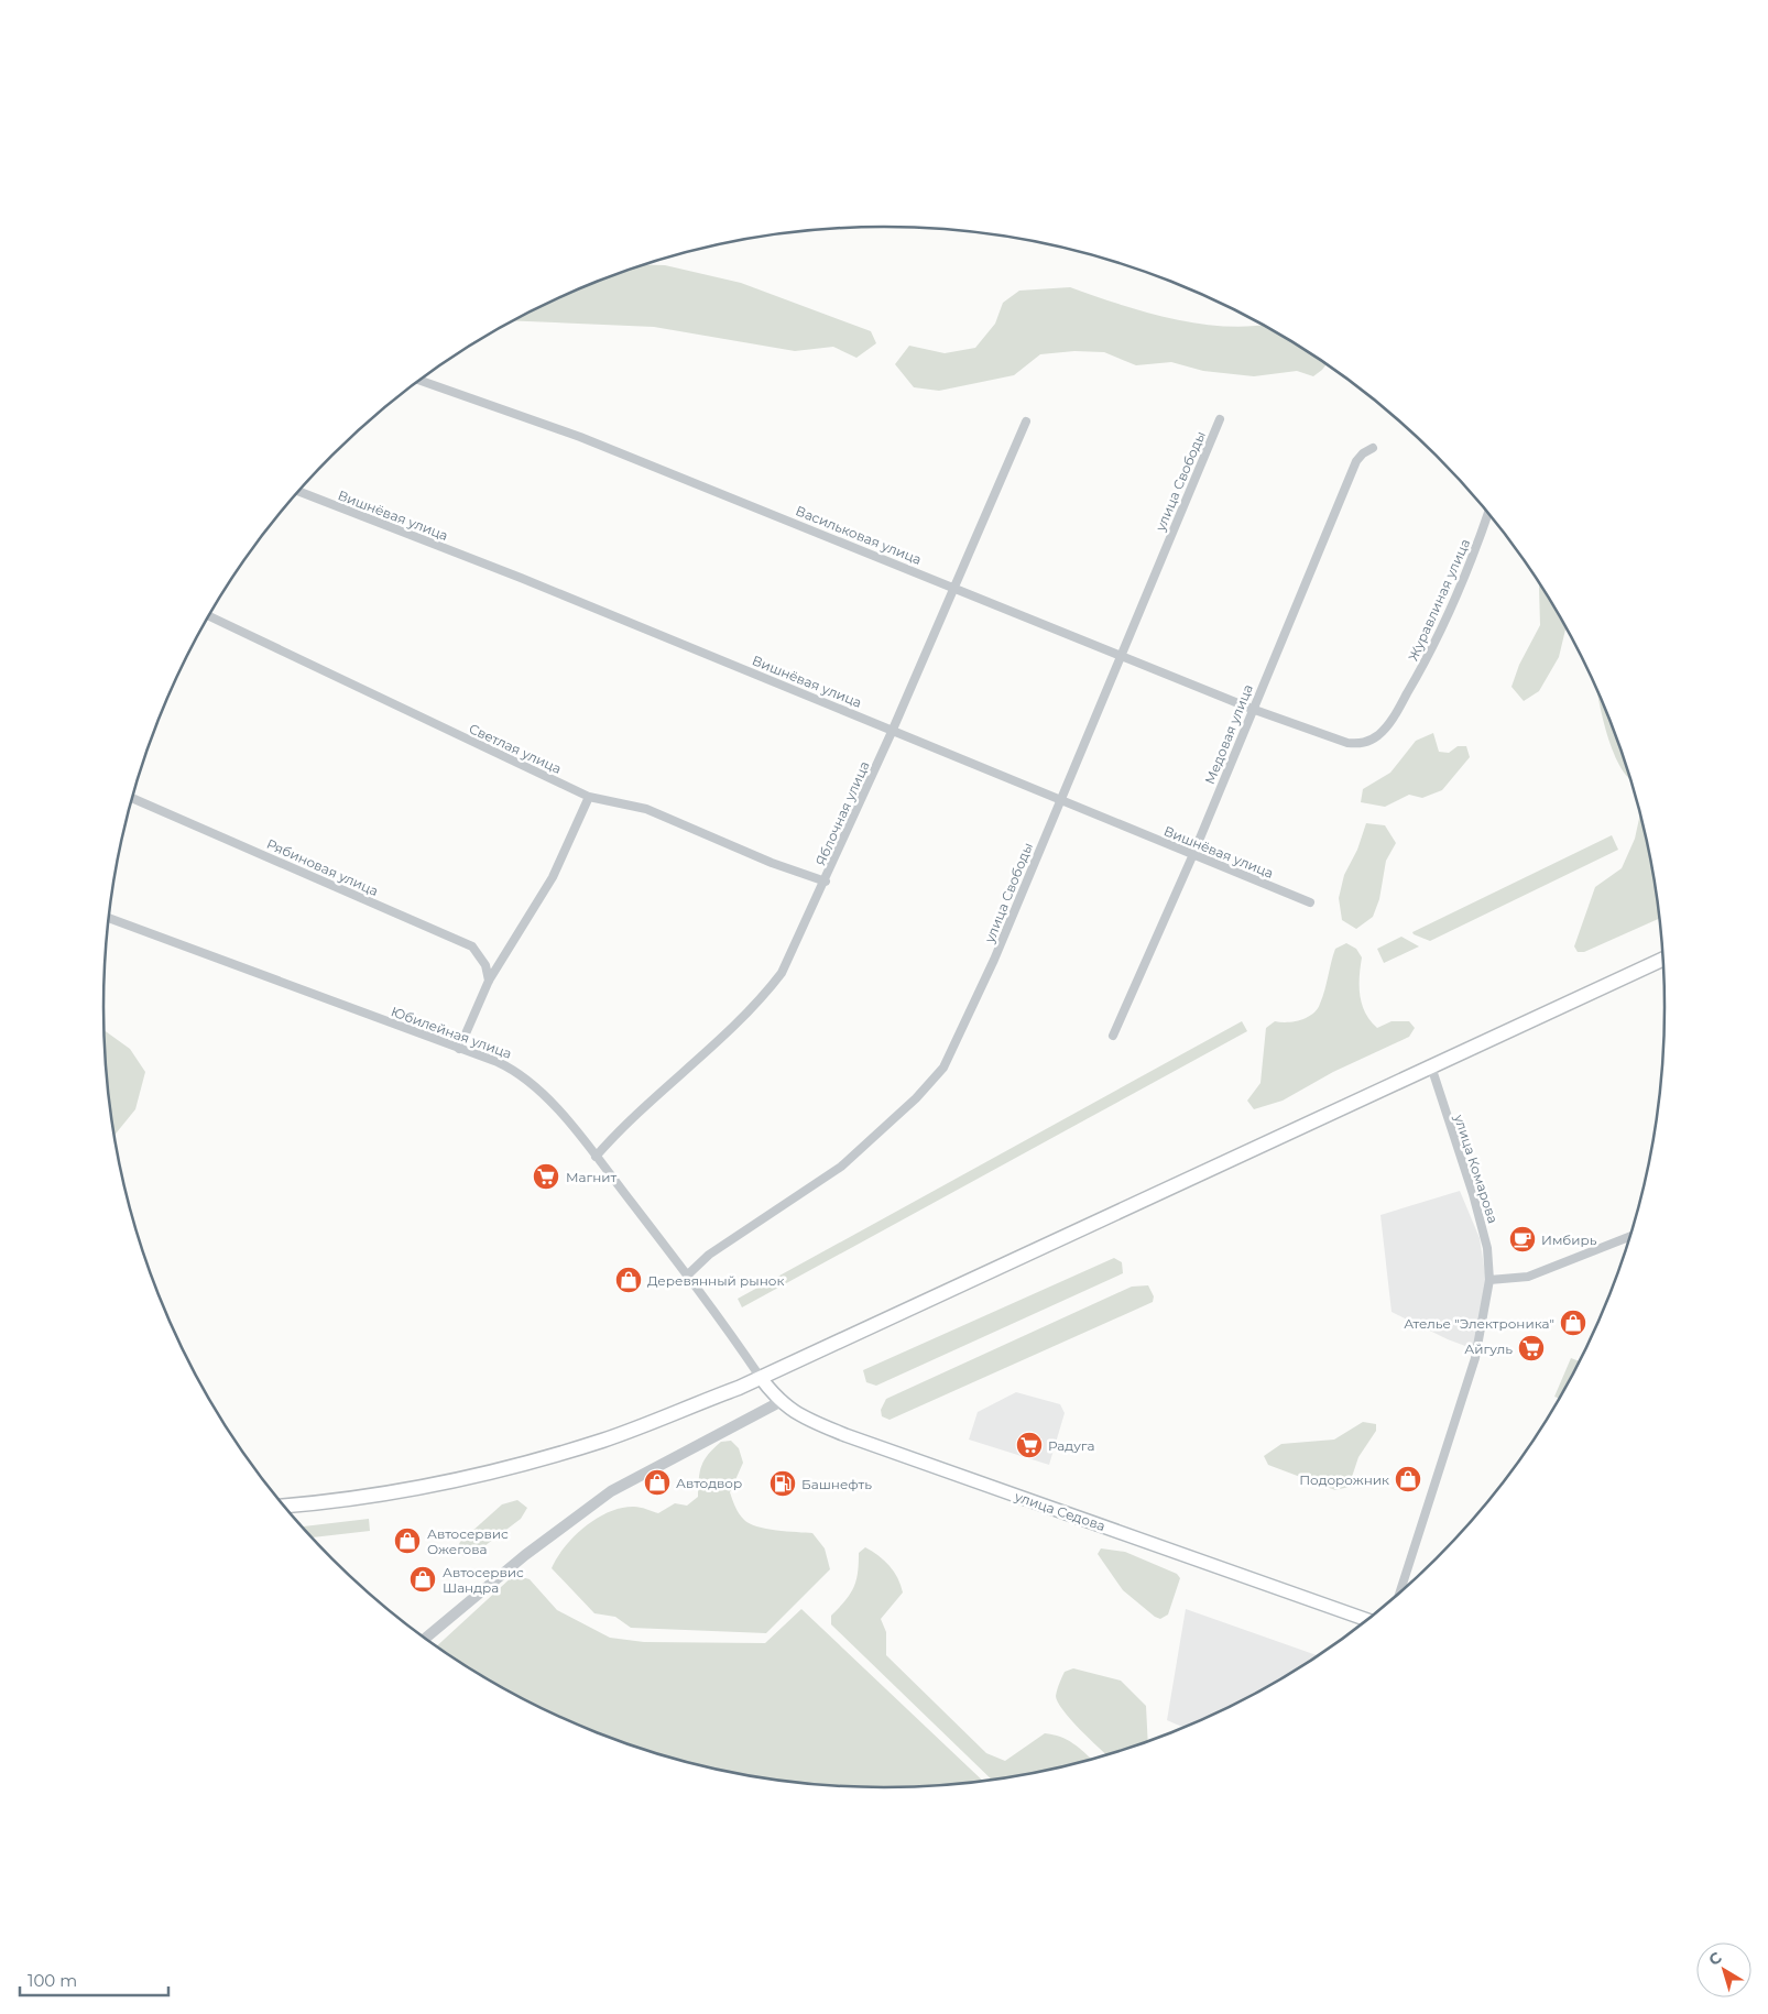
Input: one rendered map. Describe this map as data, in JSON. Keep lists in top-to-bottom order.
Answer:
{
  "streets": {
    "main road": ["улица Седова"],
    "street": [
      "улица Свободы",
      "Вишнёвая улица",
      "Васильковая улица",
      "Журавлиная улица",
      "Медовая улица",
      "Светлая улица",
      "Яблочная улица",
      "Рябиновая улица",
      "Юбилейная улица",
      "улица Комарова"
    ]
  },
  "crossings": [
    ["улица Свободы", "Вишнёвая улица"],
    ["улица Свободы", "Васильковая улица"],
    ["улица Свободы", "Юбилейная улица"],
    ["Вишнёвая улица", "Медовая улица"],
    ["Вишнёвая улица", "Яблочная улица"],
    ["Васильковая улица", "Журавлиная улица"],
    ["Васильковая улица", "Медовая улица"],
    ["Васильковая улица", "Яблочная улица"],
    ["Светлая улица", "Яблочная улица"],
    ["Яблочная улица", "Юбилейная улица"],
    ["Юбилейная улица", "улица Седова"]
  ],
  "places": {
    "supermarket": ["Магнит", "Айгуль", "Радуга"],
    "cafe": ["Имбирь"],
    "shop": [
      "Деревянный рынок",
      "Ателье \"Электроника\"",
      "Подорожник",
      "Автодвор",
      "Автосервис Ожегова",
      "Автосервис Шандра"
    ],
    "fuel station": ["Башнефть"]
  },
  "scale_bar": "100 m",
  "north": "top left"
}
